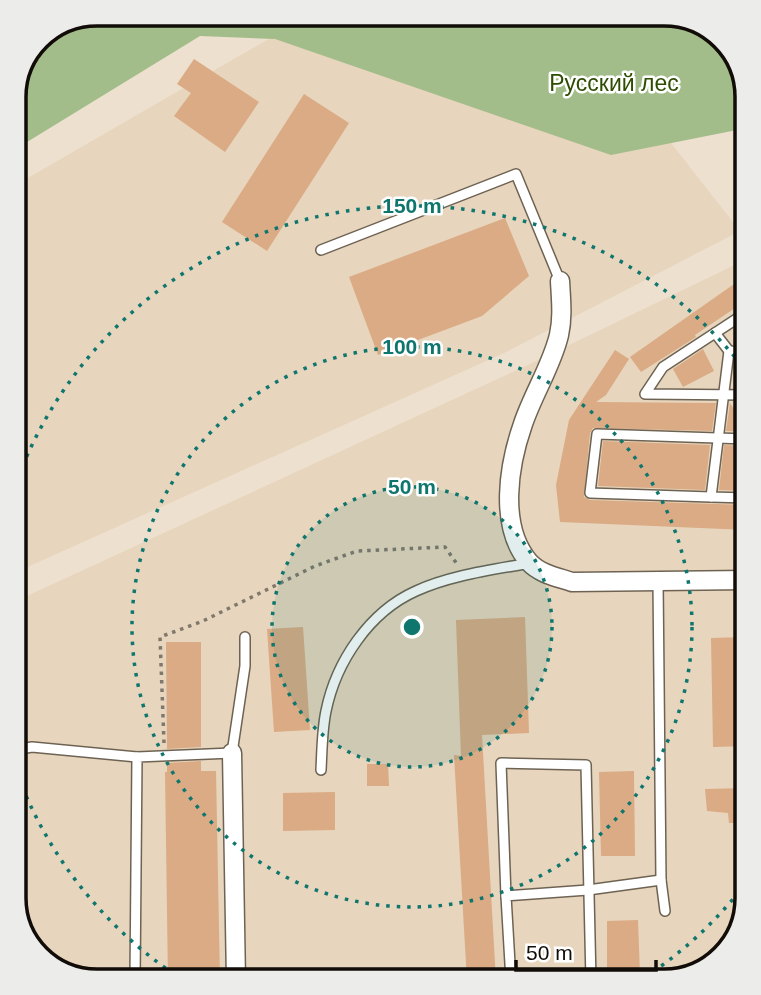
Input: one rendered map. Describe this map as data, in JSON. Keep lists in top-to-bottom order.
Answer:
{
  "parks": ["Русский лес"],
  "scale_bar": "50 m",
  "rings": ["150 m", "100 m", "50 m"]
}
